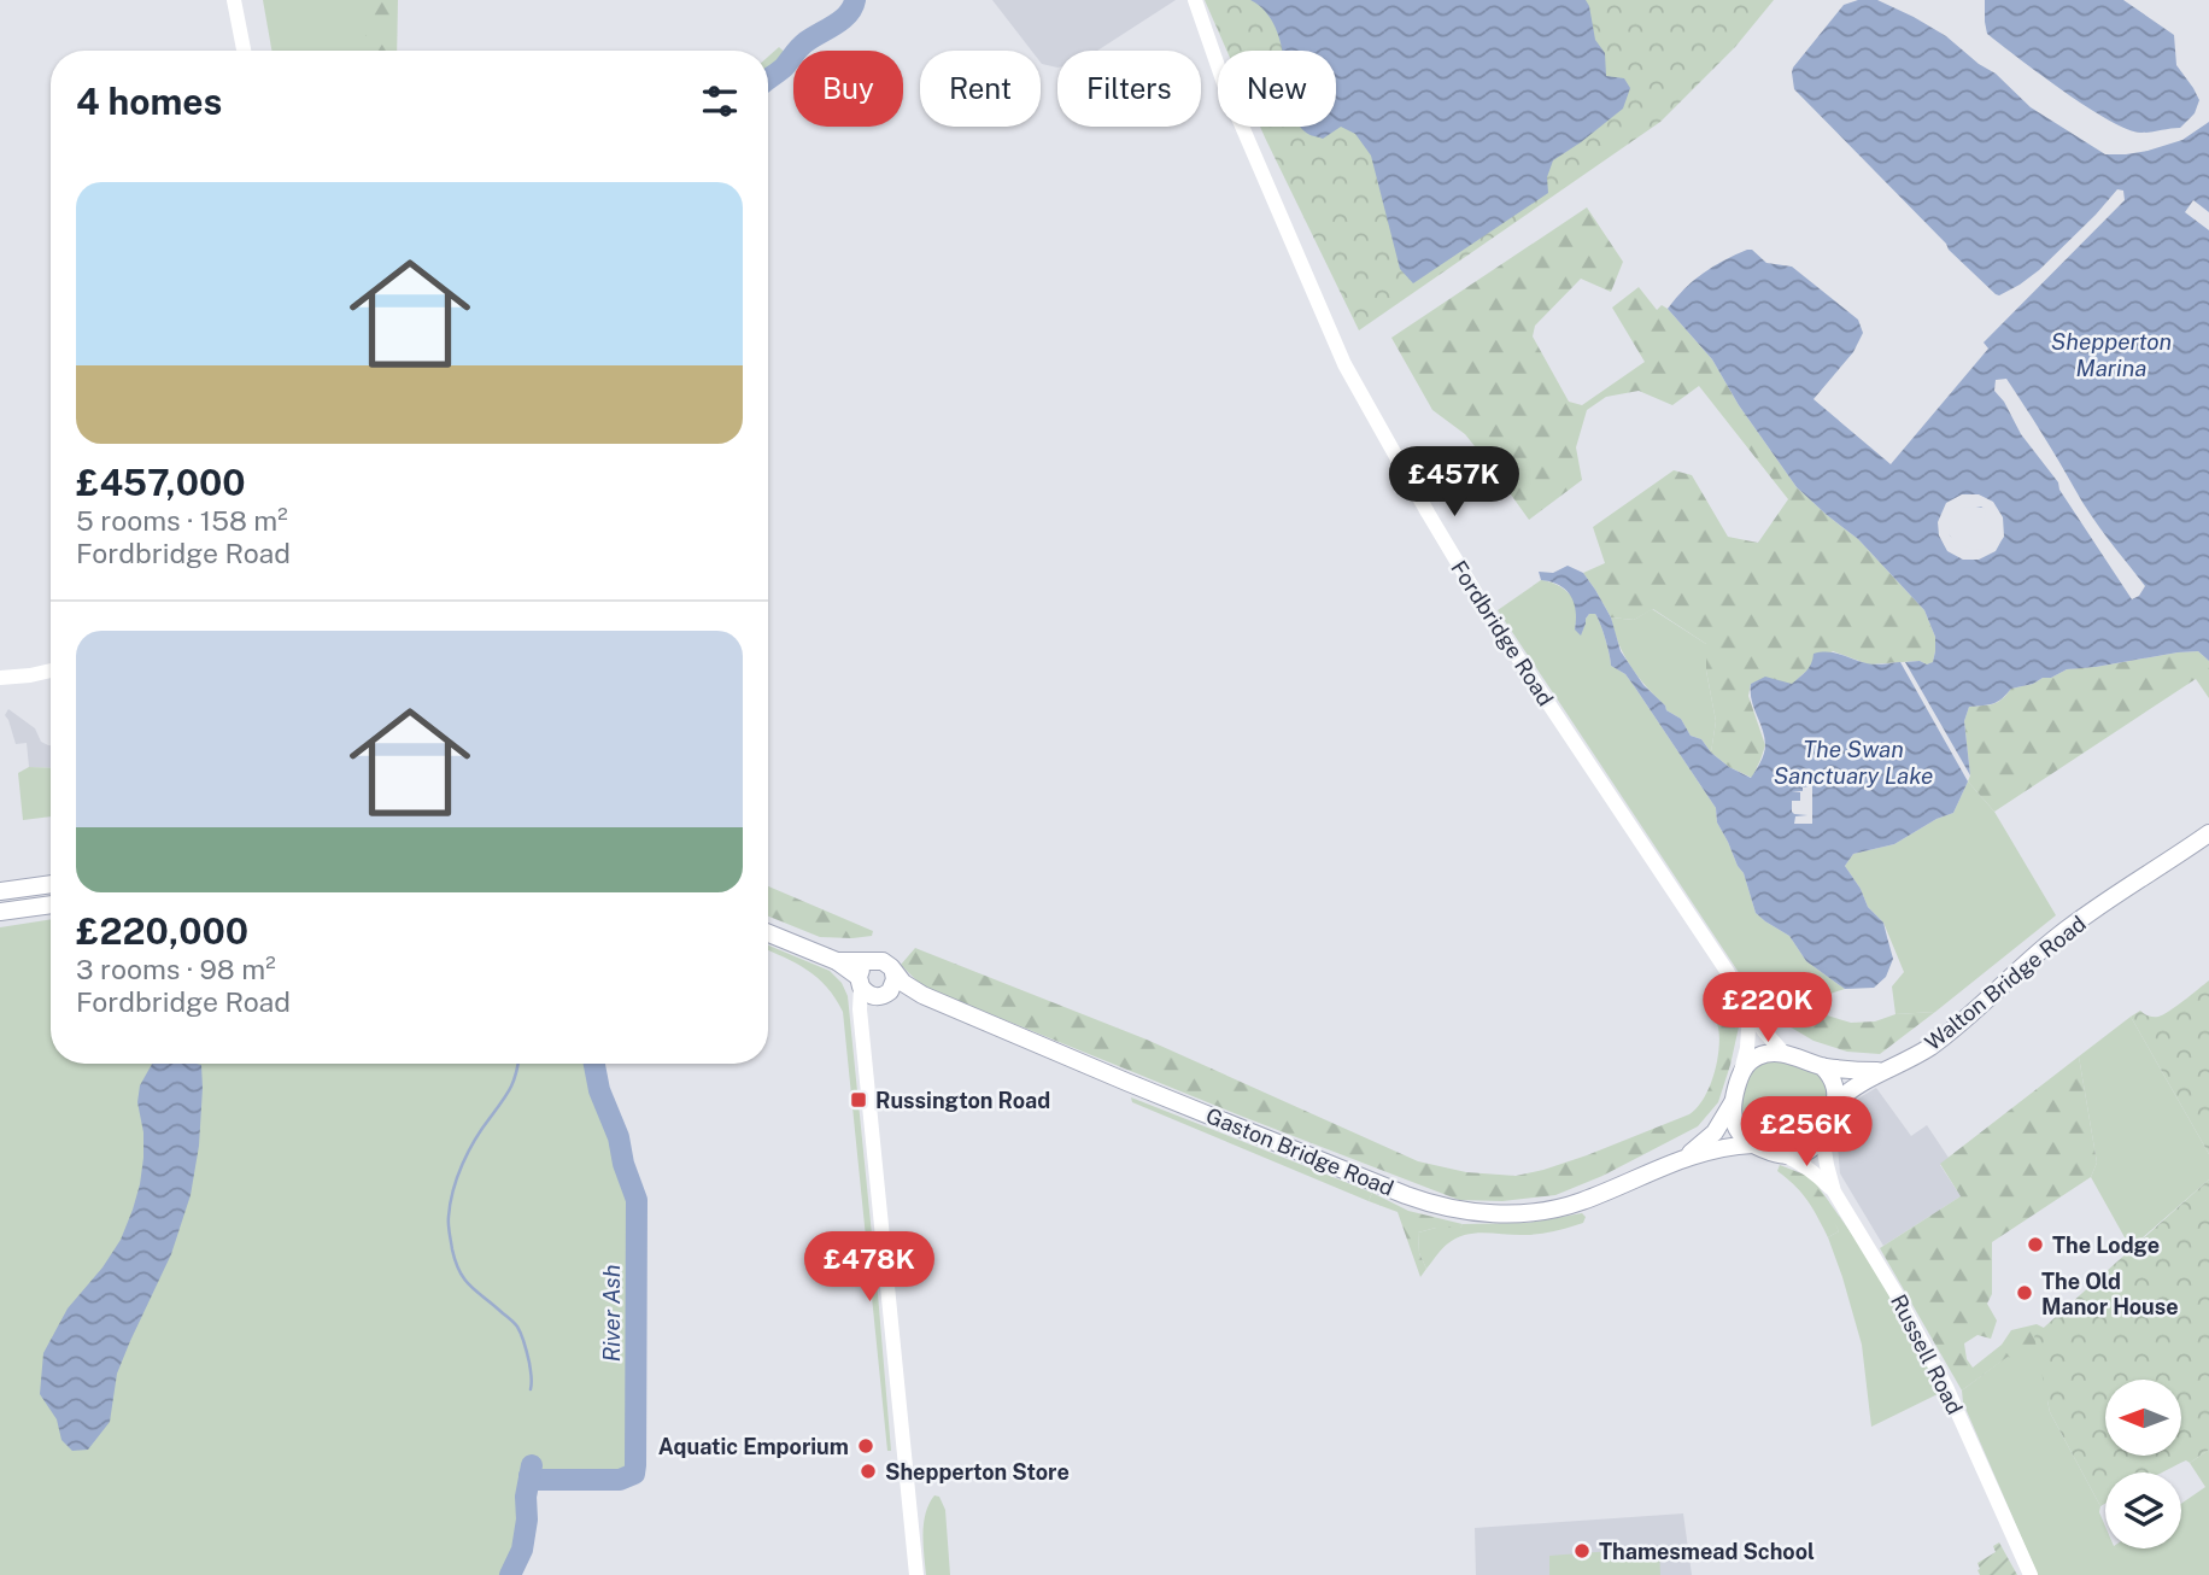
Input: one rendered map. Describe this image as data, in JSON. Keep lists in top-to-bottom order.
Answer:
{
  "streets": {
    "main road": ["Walton Bridge Road", "Gaston Bridge Road"],
    "street": ["Fordbridge Road", "Russell Road"]
  },
  "crossings": [
    ["Fordbridge Road", "Walton Bridge Road"],
    ["Fordbridge Road", "Gaston Bridge Road"],
    ["Fordbridge Road", "Russell Road"],
    ["Walton Bridge Road", "Gaston Bridge Road"],
    ["Walton Bridge Road", "Russell Road"],
    ["Gaston Bridge Road", "Russell Road"]
  ],
  "water": ["Shepperton Marina", "The Swan Sanctuary Lake", "River Ash"],
  "places": {
    "transit": ["Russington Road"],
    "other": [
      "The Lodge",
      "The Old Manor House",
      "Aquatic Emporium",
      "Shepperton Store",
      "Thamesmead School"
    ]
  },
  "north": "left",
  "page": {
    "chip": [
      "Buy",
      "Rent",
      "Filters",
      "New"
    ],
    "heading": "4 homes",
    "list": [
      {
        "name": "£457,000",
        "note": "5 rooms · 158 m² · Fordbridge Road"
      },
      {
        "name": "£220,000",
        "note": "3 rooms · 98 m² · Fordbridge Road"
      }
    ],
    "price": [
      "£457K",
      "£220K",
      "£256K",
      "£478K"
    ]
  }
}
